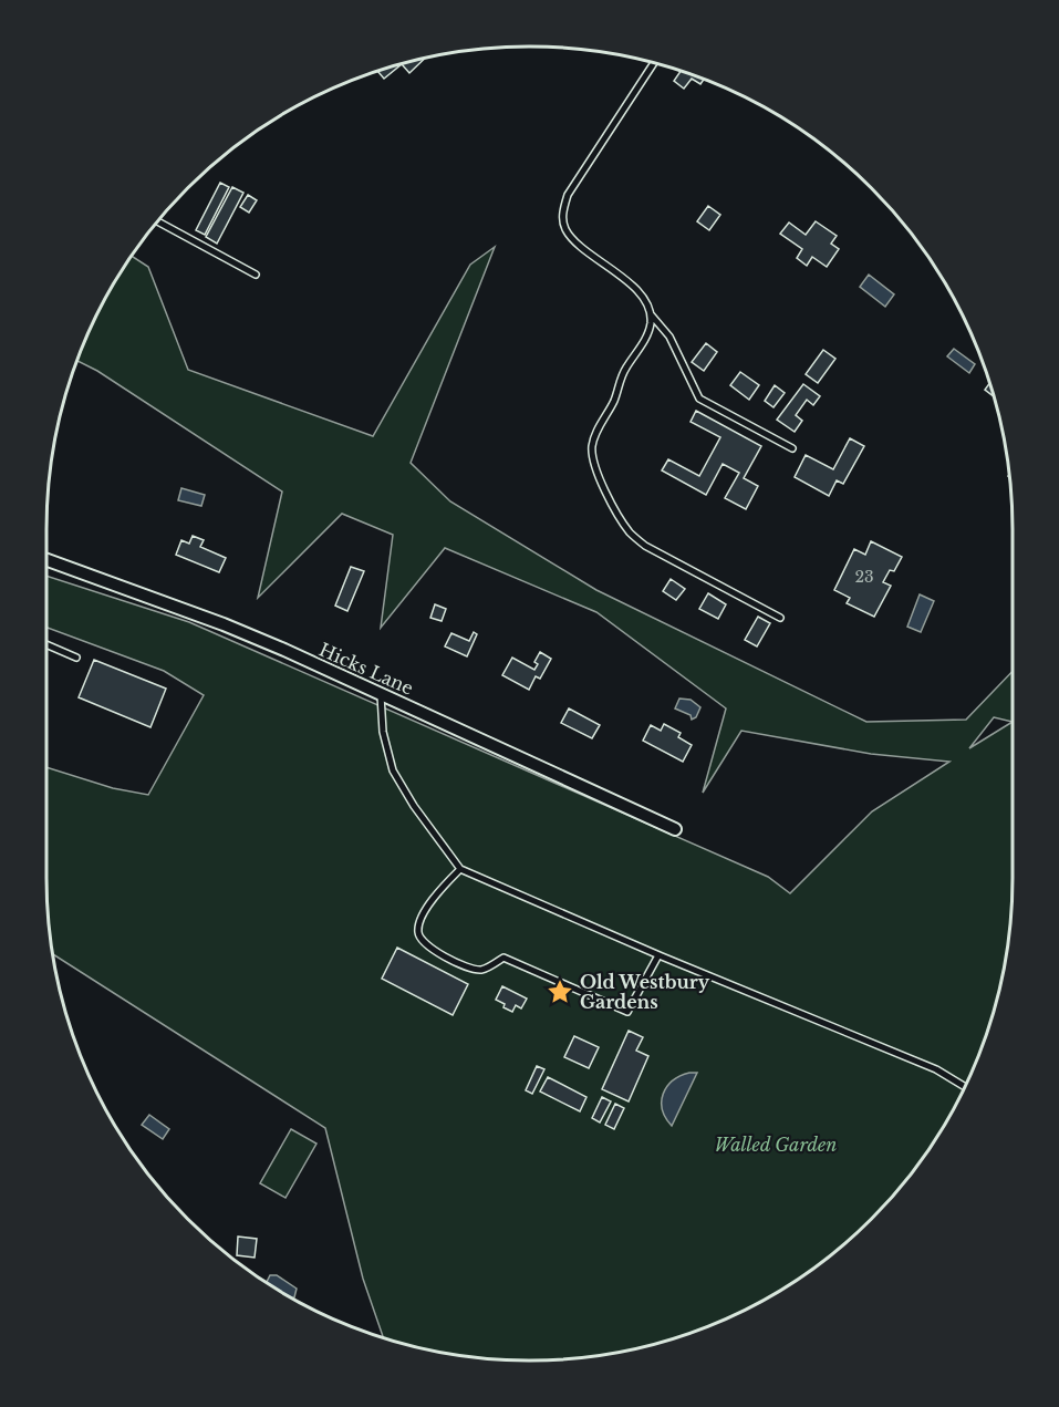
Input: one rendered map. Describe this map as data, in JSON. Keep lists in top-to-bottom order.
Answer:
{
  "streets": {
    "street": ["Hicks Lane"]
  },
  "parks": ["Walled Garden"],
  "places": {
    "place": ["Old Westbury Gardens"]
  },
  "house_numbers": ["23"]
}
